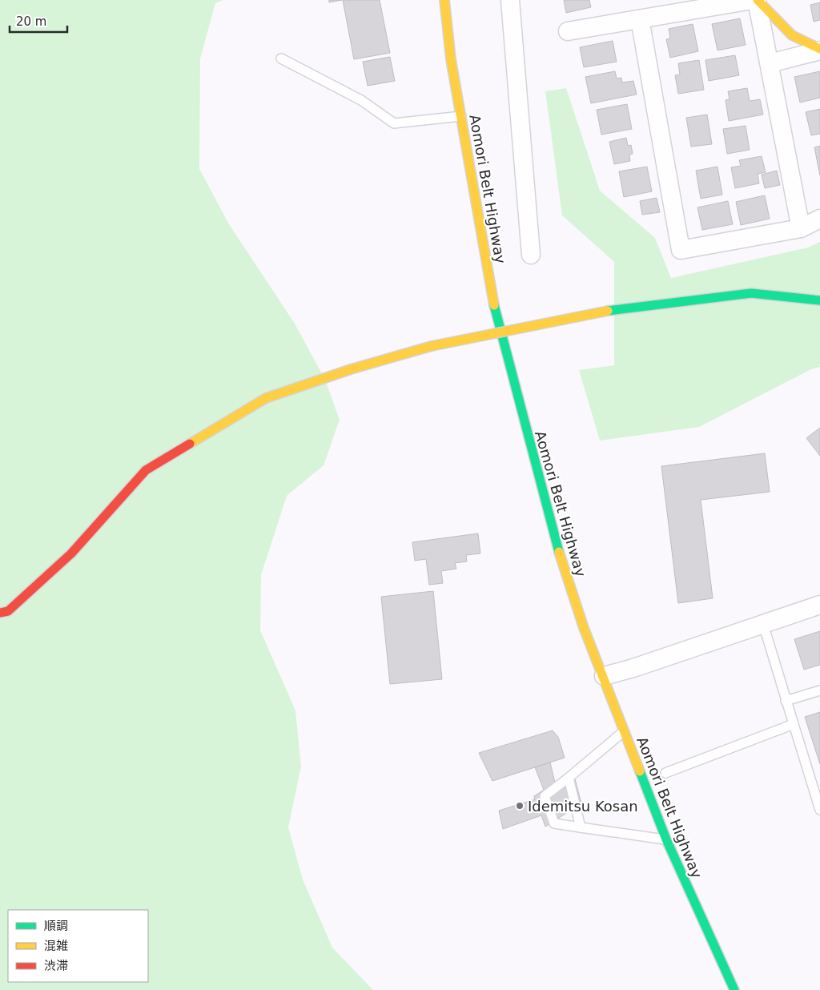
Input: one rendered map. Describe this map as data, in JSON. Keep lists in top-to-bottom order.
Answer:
{
  "streets": {
    "main road": ["Aomori Belt Highway"]
  },
  "places": ["Idemitsu Kosan"],
  "legend": ["順調", "混雑", "渋滞"],
  "scale_bar": "20 m"
}
